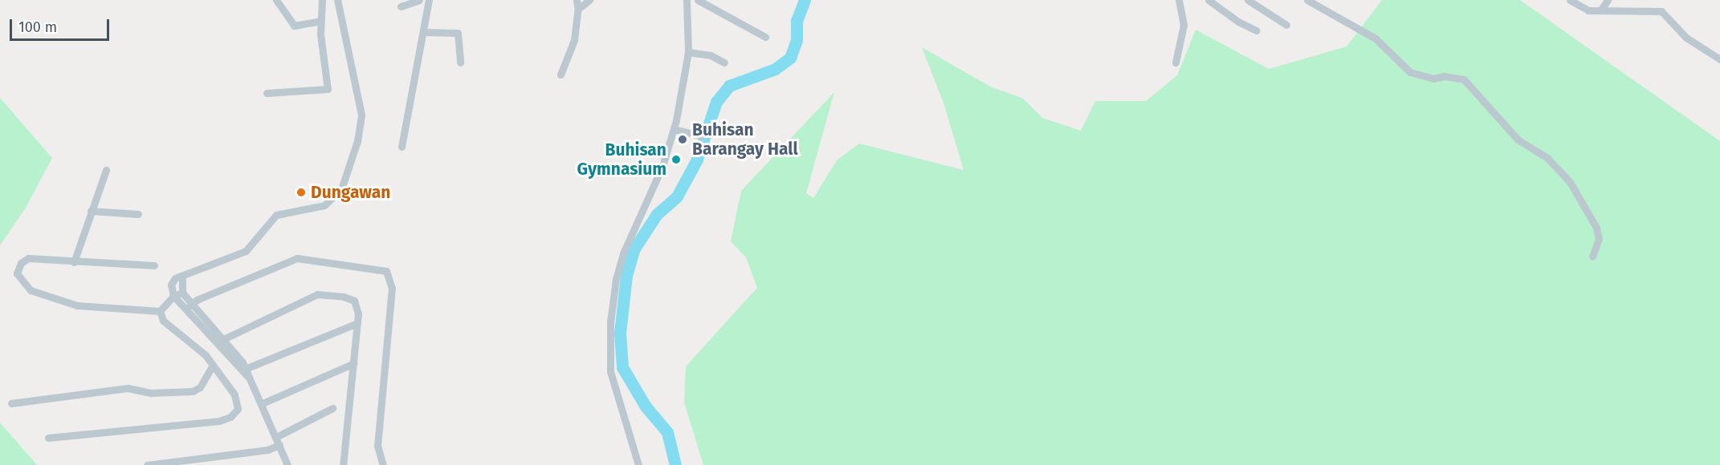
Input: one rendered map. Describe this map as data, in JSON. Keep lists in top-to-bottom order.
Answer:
{
  "places": ["Buhisan Barangay Hall", "Buhisan Gymnasium", "Dungawan"],
  "scale_bar": "100 m"
}
